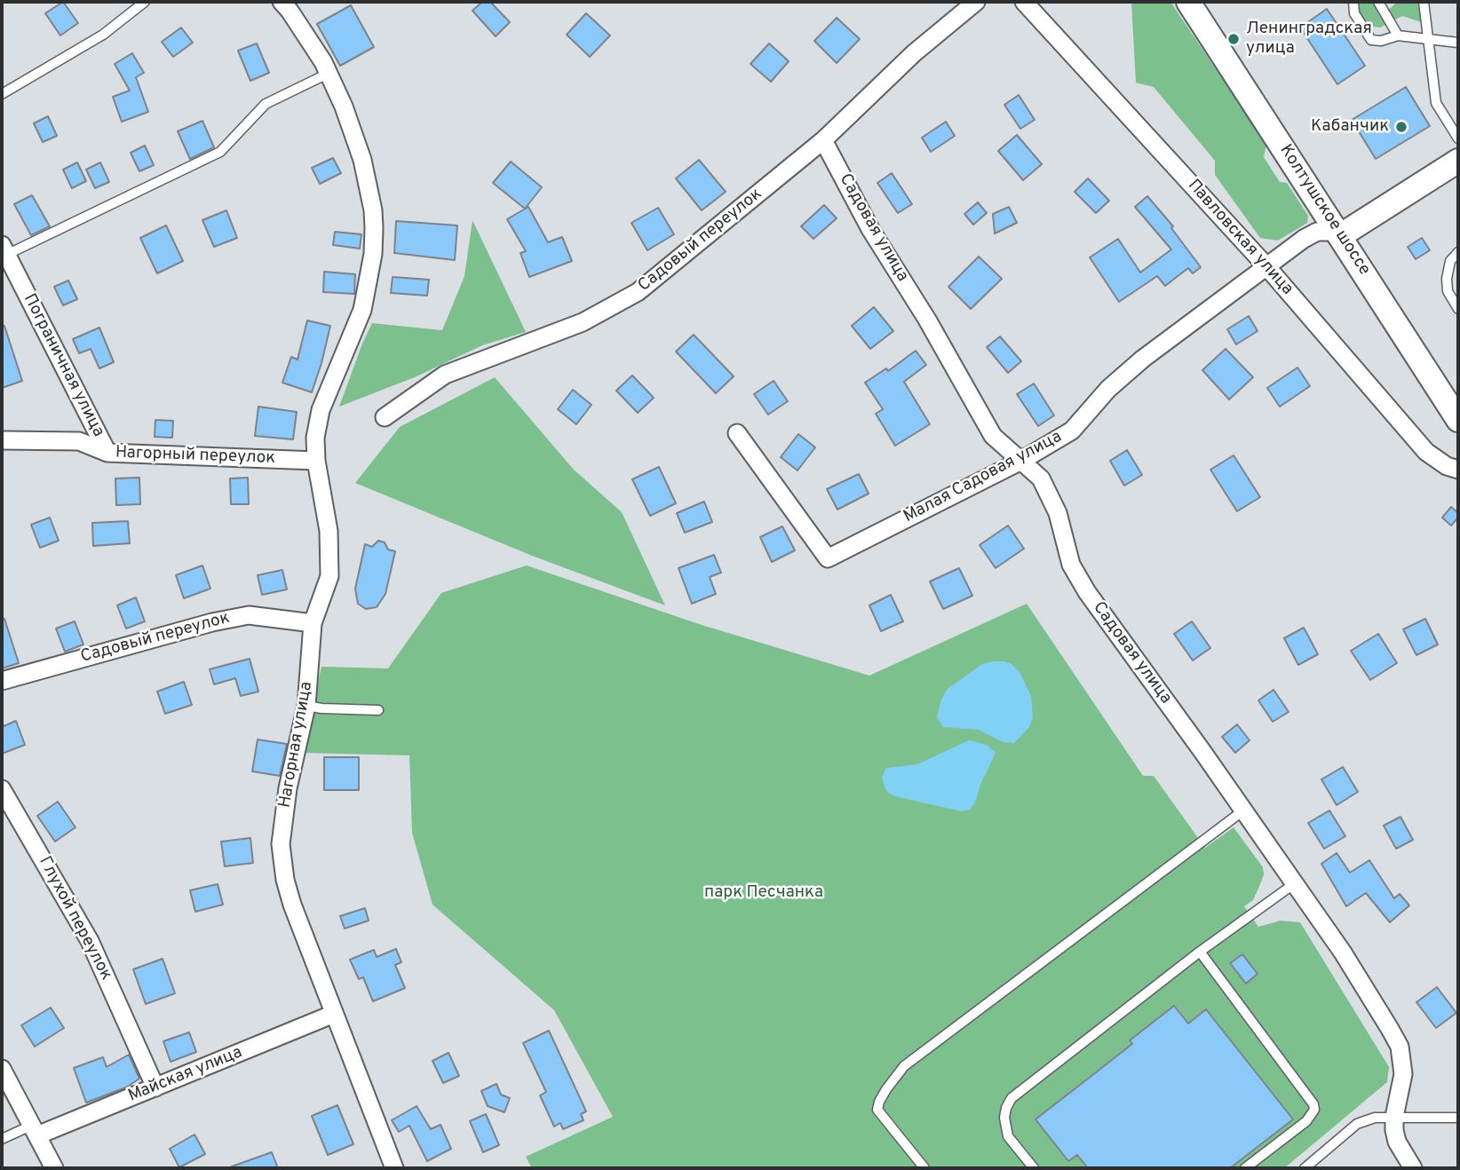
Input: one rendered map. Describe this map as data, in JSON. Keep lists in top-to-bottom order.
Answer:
{
  "streets": {
    "main road": ["Колтушское шоссе"],
    "street": [
      "Садовая улица",
      "Павловская улица",
      "Садовый переулок",
      "Пограничная улица",
      "Нагорный переулок",
      "Малая Садовая улица",
      "Нагорная улица",
      "Глухой переулок",
      "Майская улица"
    ]
  },
  "crossings": [
    ["Колтушское шоссе", "Малая Садовая улица"],
    ["Садовая улица", "Садовый переулок"],
    ["Садовая улица", "Малая Садовая улица"],
    ["Павловская улица", "Малая Садовая улица"],
    ["Садовый переулок", "Нагорная улица"],
    ["Пограничная улица", "Нагорный переулок"],
    ["Нагорный переулок", "Нагорная улица"],
    ["Нагорная улица", "Майская улица"],
    ["Глухой переулок", "Майская улица"]
  ],
  "parks": ["парк Песчанка"],
  "places": ["Ленинградская улица", "Кабанчик"]
}
